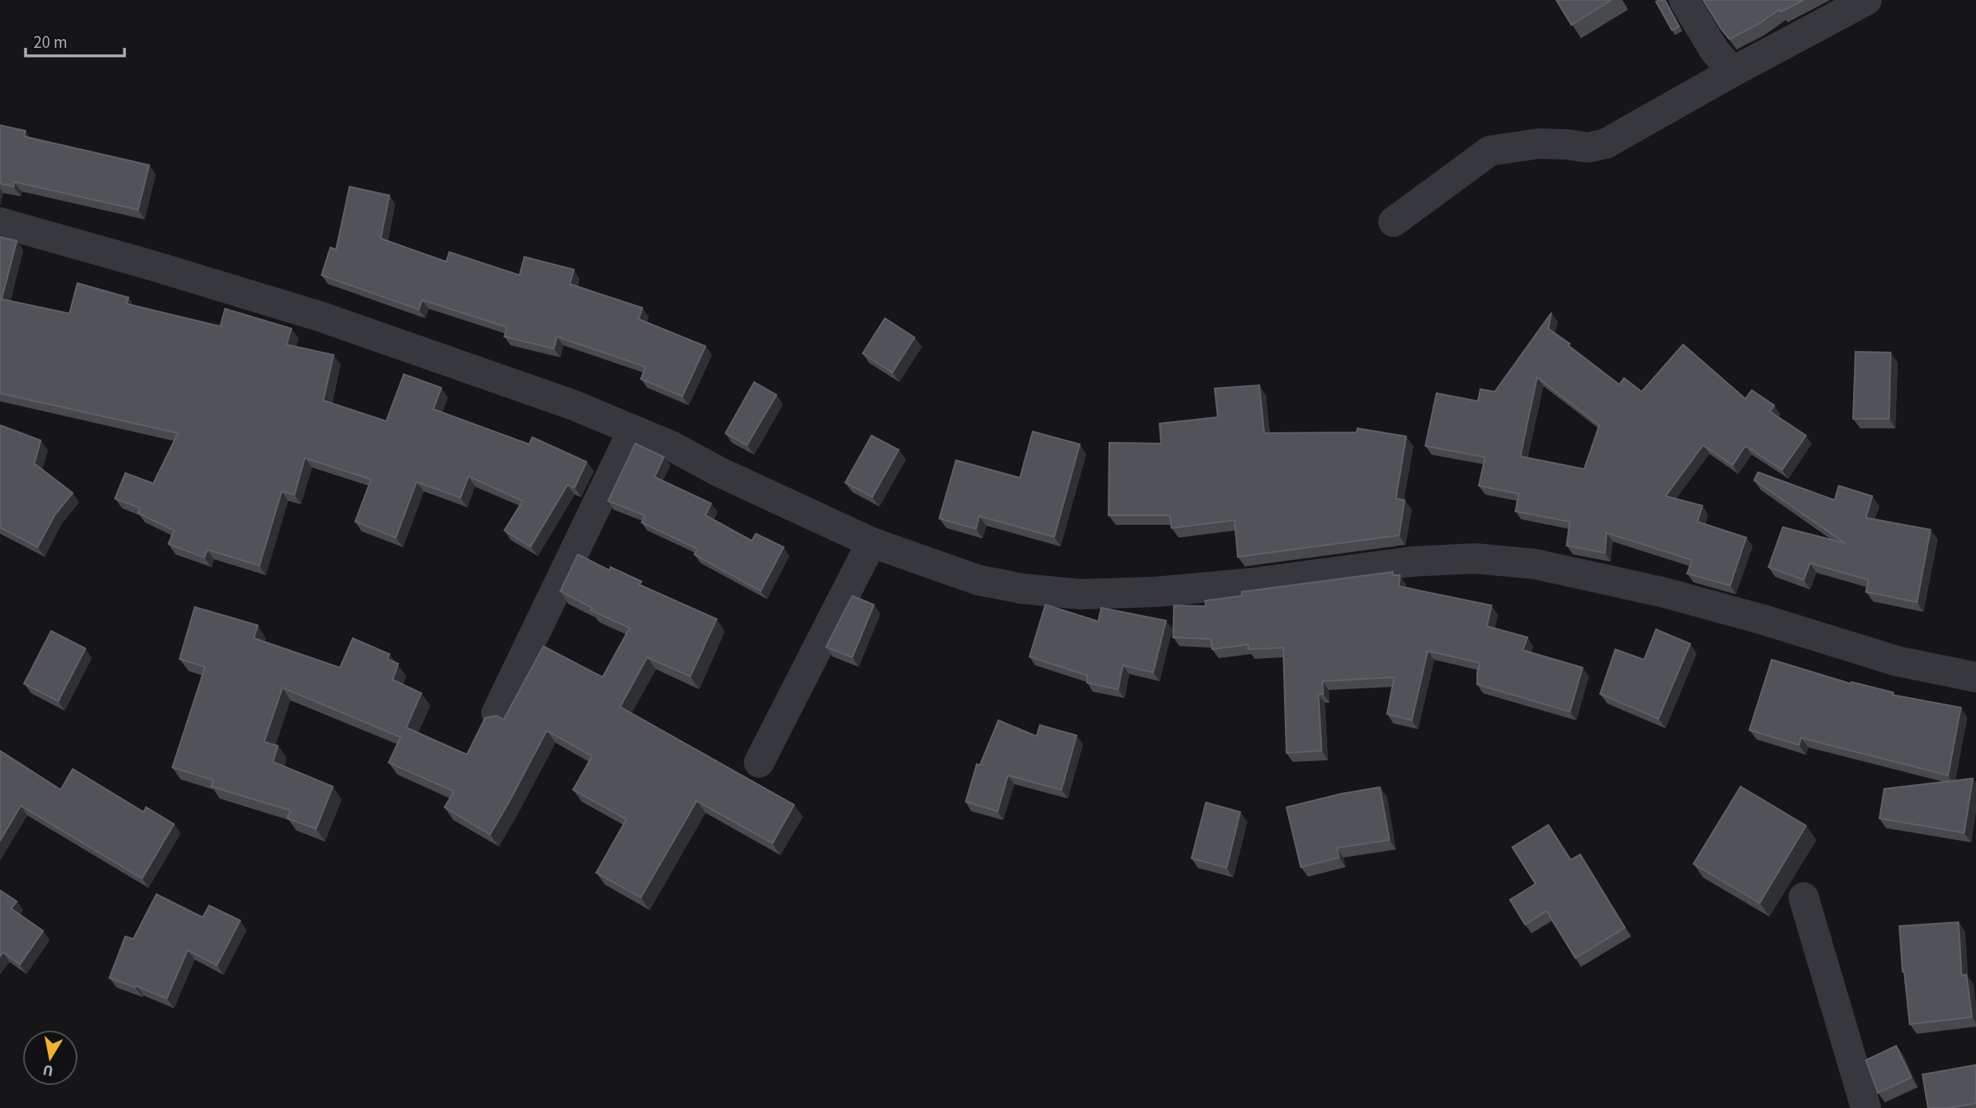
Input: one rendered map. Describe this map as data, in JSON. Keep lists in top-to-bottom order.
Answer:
{
  "scale_bar": "20 m",
  "north": "bottom"
}
